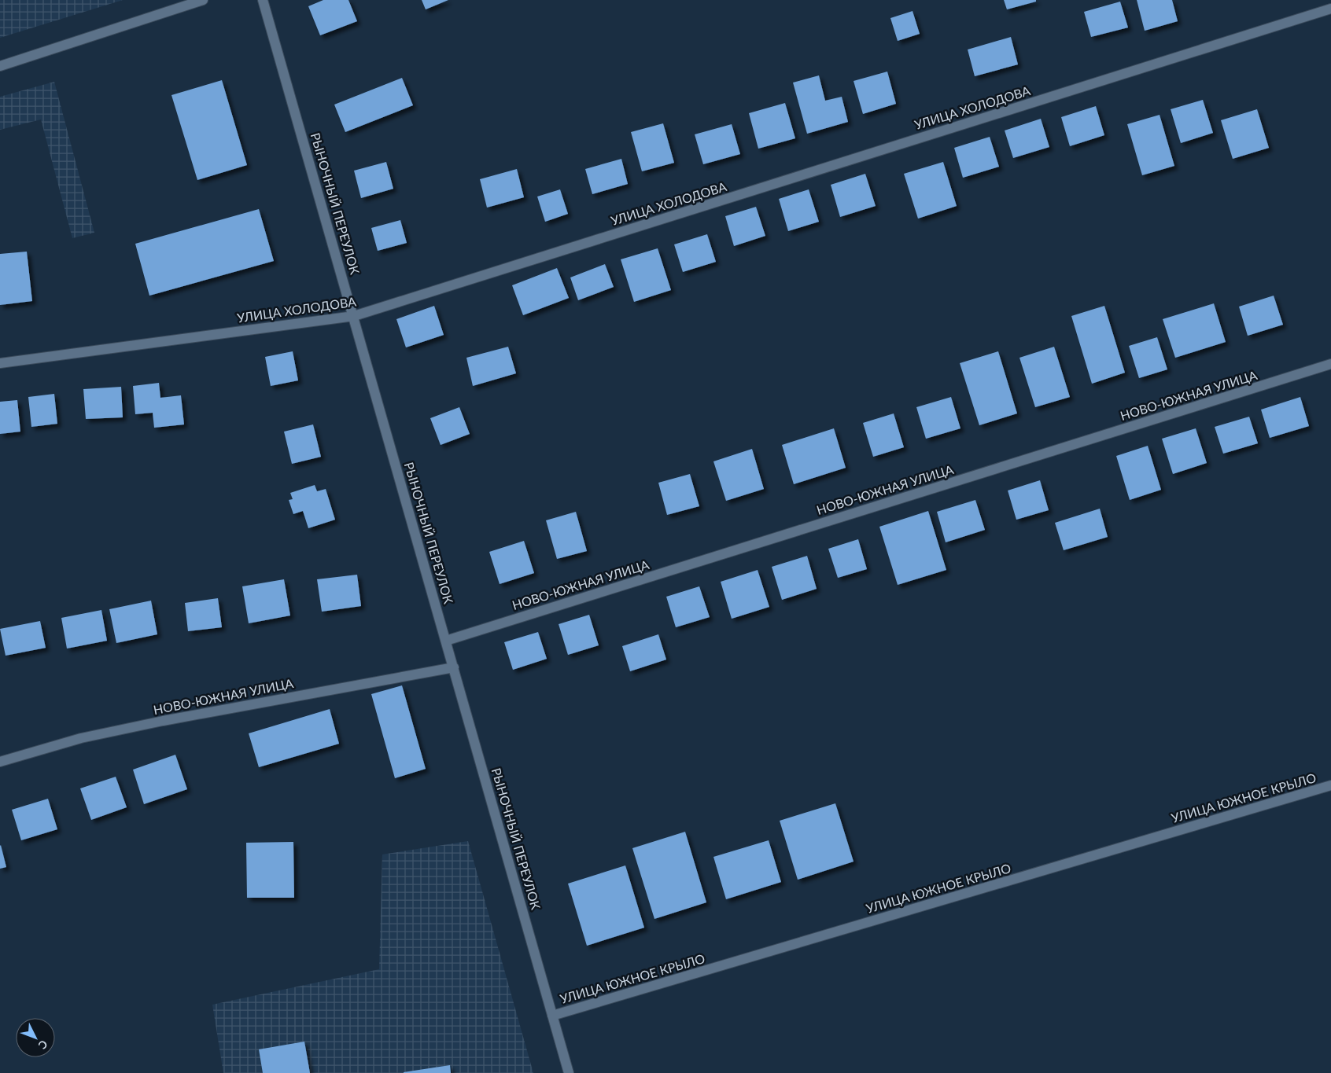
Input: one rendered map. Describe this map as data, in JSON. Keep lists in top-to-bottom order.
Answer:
{
  "streets": {
    "street": [
      "УЛИЦА ХОЛОДОВА",
      "РЫНОЧНЫЙ ПЕРЕУЛОК",
      "НОВО-ЮЖНАЯ УЛИЦА",
      "УЛИЦА ЮЖНОЕ КРЫЛО"
    ]
  },
  "crossings": [
    ["УЛИЦА ХОЛОДОВА", "РЫНОЧНЫЙ ПЕРЕУЛОК"],
    ["РЫНОЧНЫЙ ПЕРЕУЛОК", "НОВО-ЮЖНАЯ УЛИЦА"],
    ["РЫНОЧНЫЙ ПЕРЕУЛОК", "УЛИЦА ЮЖНОЕ КРЫЛО"]
  ],
  "north": "bottom right"
}
